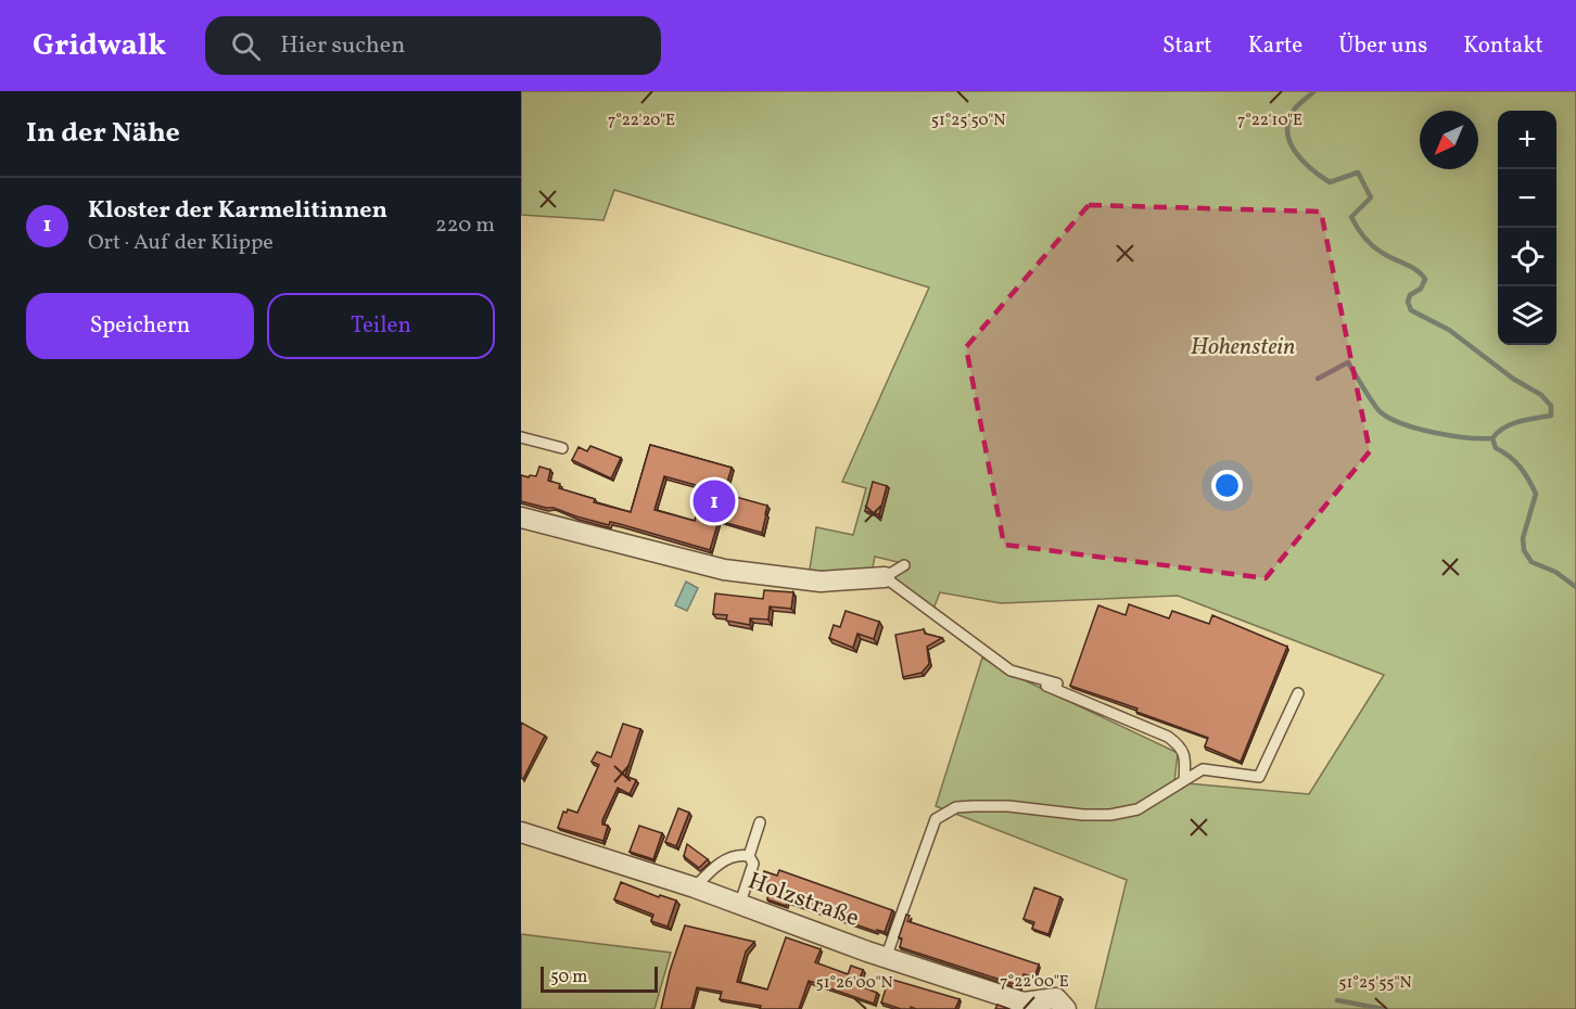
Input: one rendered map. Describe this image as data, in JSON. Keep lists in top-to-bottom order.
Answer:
{
  "streets": {
    "street": ["Holzstraße"]
  },
  "parks": ["Hohenstein"],
  "scale_bar": "50 m",
  "north": "bottom left",
  "page": {
    "header": "Gridwalk",
    "search": "Hier suchen",
    "nav": [
      "Start",
      "Karte",
      "Über uns",
      "Kontakt"
    ],
    "heading": "In der Nähe",
    "map_buttons": ["+", "−"],
    "list": [
      {
        "mark": "1",
        "name": "Kloster der Karmelitinnen",
        "note": "Ort · Auf der Klippe",
        "value": "220 m"
      }
    ],
    "buttons": ["Speichern", "Teilen"],
    "pins": "1",
    "scale": "50 m"
  },
  "coordinates": [
    "51°25'50\"N",
    "7°22'20\"E",
    "7°22'10\"E",
    "7°22'00\"E",
    "51°26'00\"N",
    "51°25'55\"N"
  ]
}
